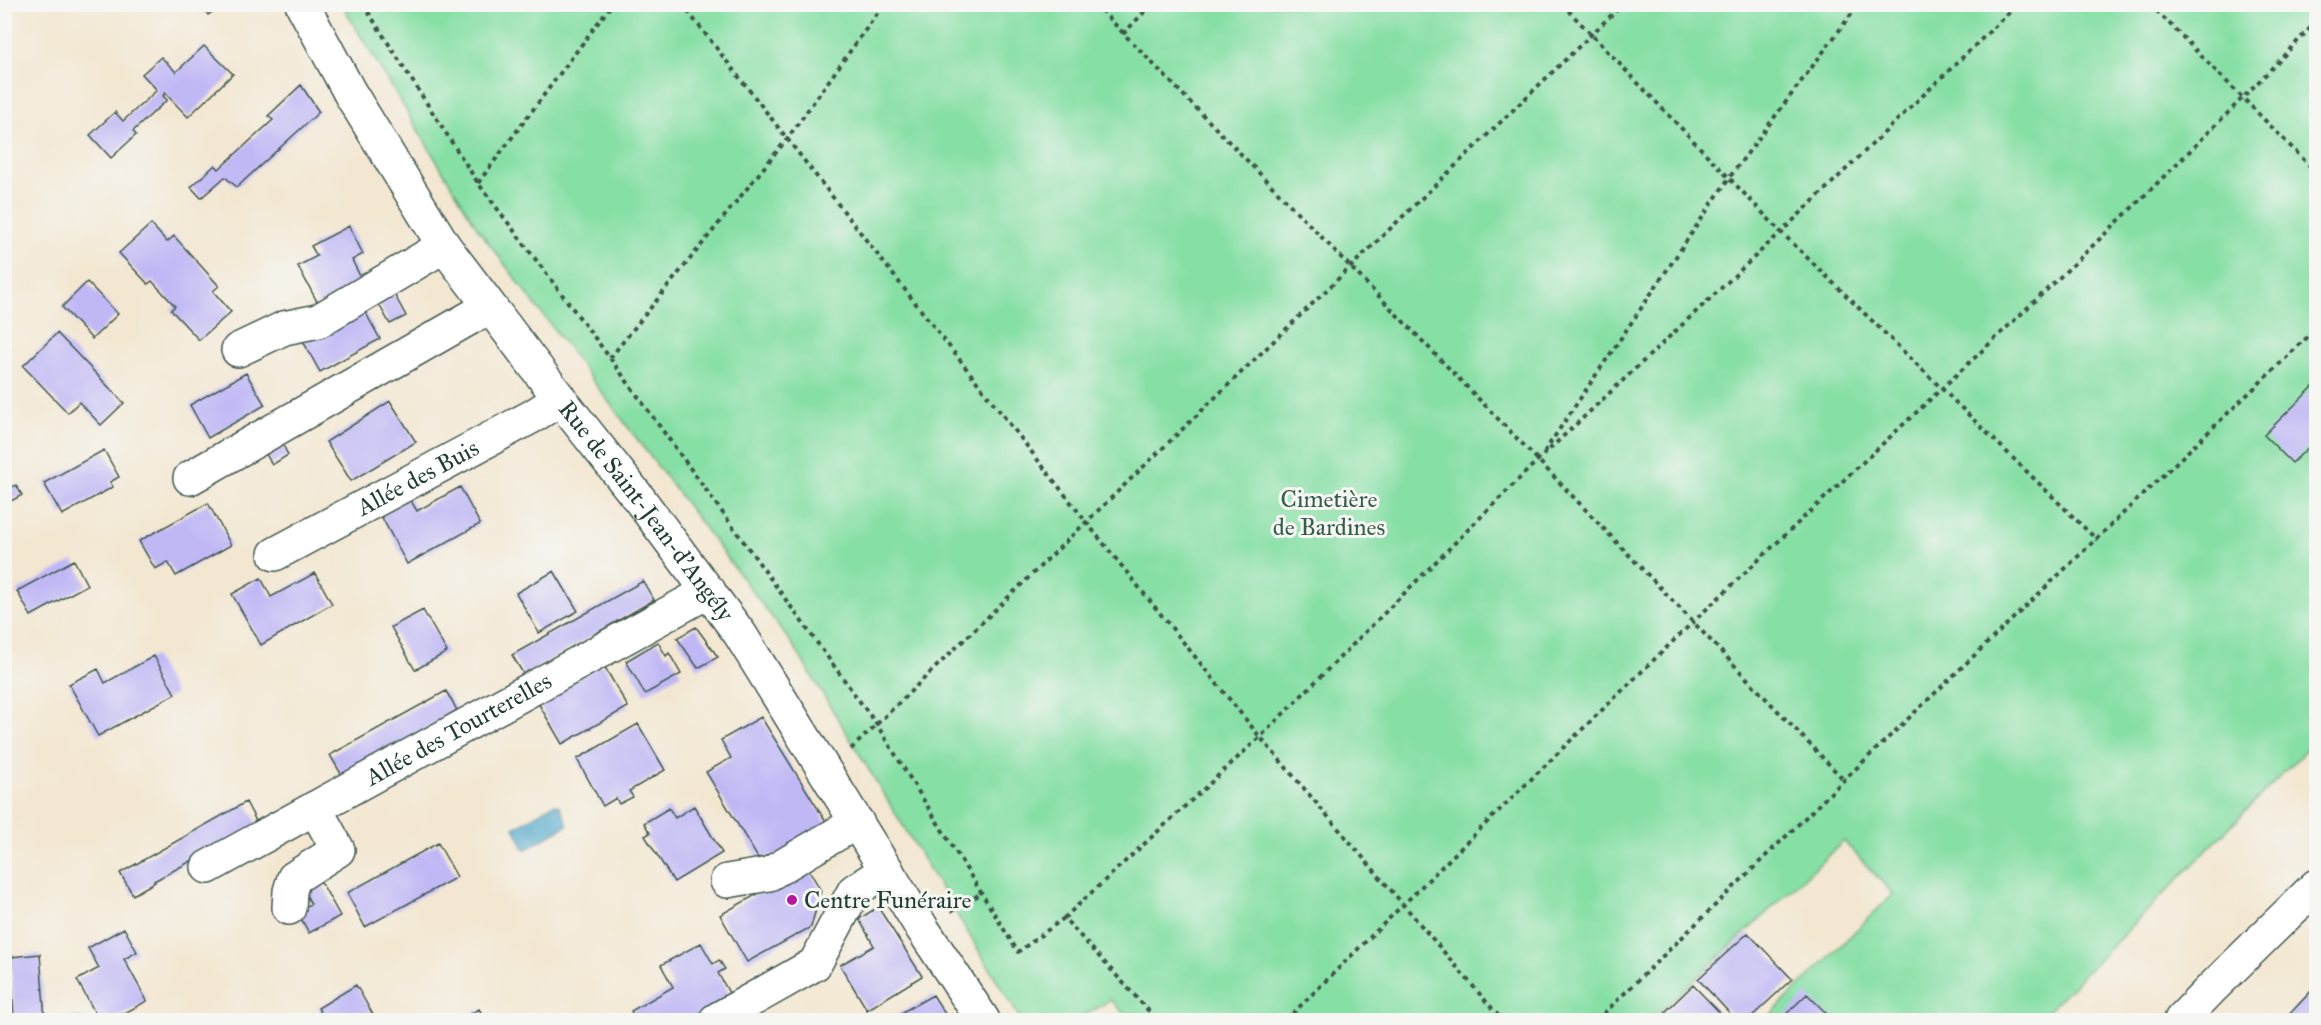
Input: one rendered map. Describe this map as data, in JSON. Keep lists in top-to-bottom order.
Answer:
{
  "streets": {
    "main road": ["Allée des Buis", "Rue de Saint-Jean-d'Angély", "Allée des Tourterelles"]
  },
  "crossings": [
    ["Allée des Buis", "Rue de Saint-Jean-d'Angély"],
    ["Rue de Saint-Jean-d'Angély", "Allée des Tourterelles"]
  ],
  "parks": ["Cimetière de Bardines"],
  "places": ["Centre Funéraire"]
}
